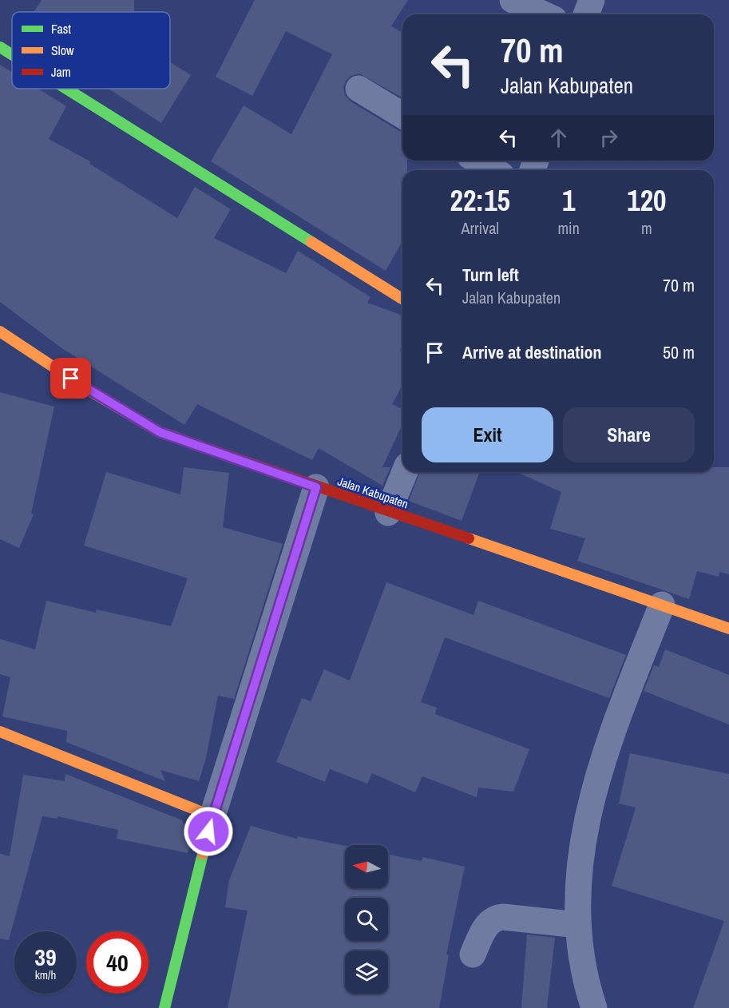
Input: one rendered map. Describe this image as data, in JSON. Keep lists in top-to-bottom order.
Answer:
{
  "streets": {
    "street": ["Jalan Kabupaten"]
  },
  "legend": ["Fast", "Slow", "Jam"],
  "north": "left",
  "page": {
    "turn": ["70 m", "Jalan Kabupaten"],
    "eta": [
      "22:15",
      "Arrival",
      "1",
      "min",
      "120",
      "m"
    ],
    "list": [
      {
        "name": "Turn left",
        "note": "Jalan Kabupaten",
        "value": "70 m"
      },
      {
        "name": "Arrive at destination",
        "value": "50 m"
      }
    ],
    "buttons": ["Exit", "Share"],
    "speed": "39 km/h",
    "limit": "40"
  }
}
